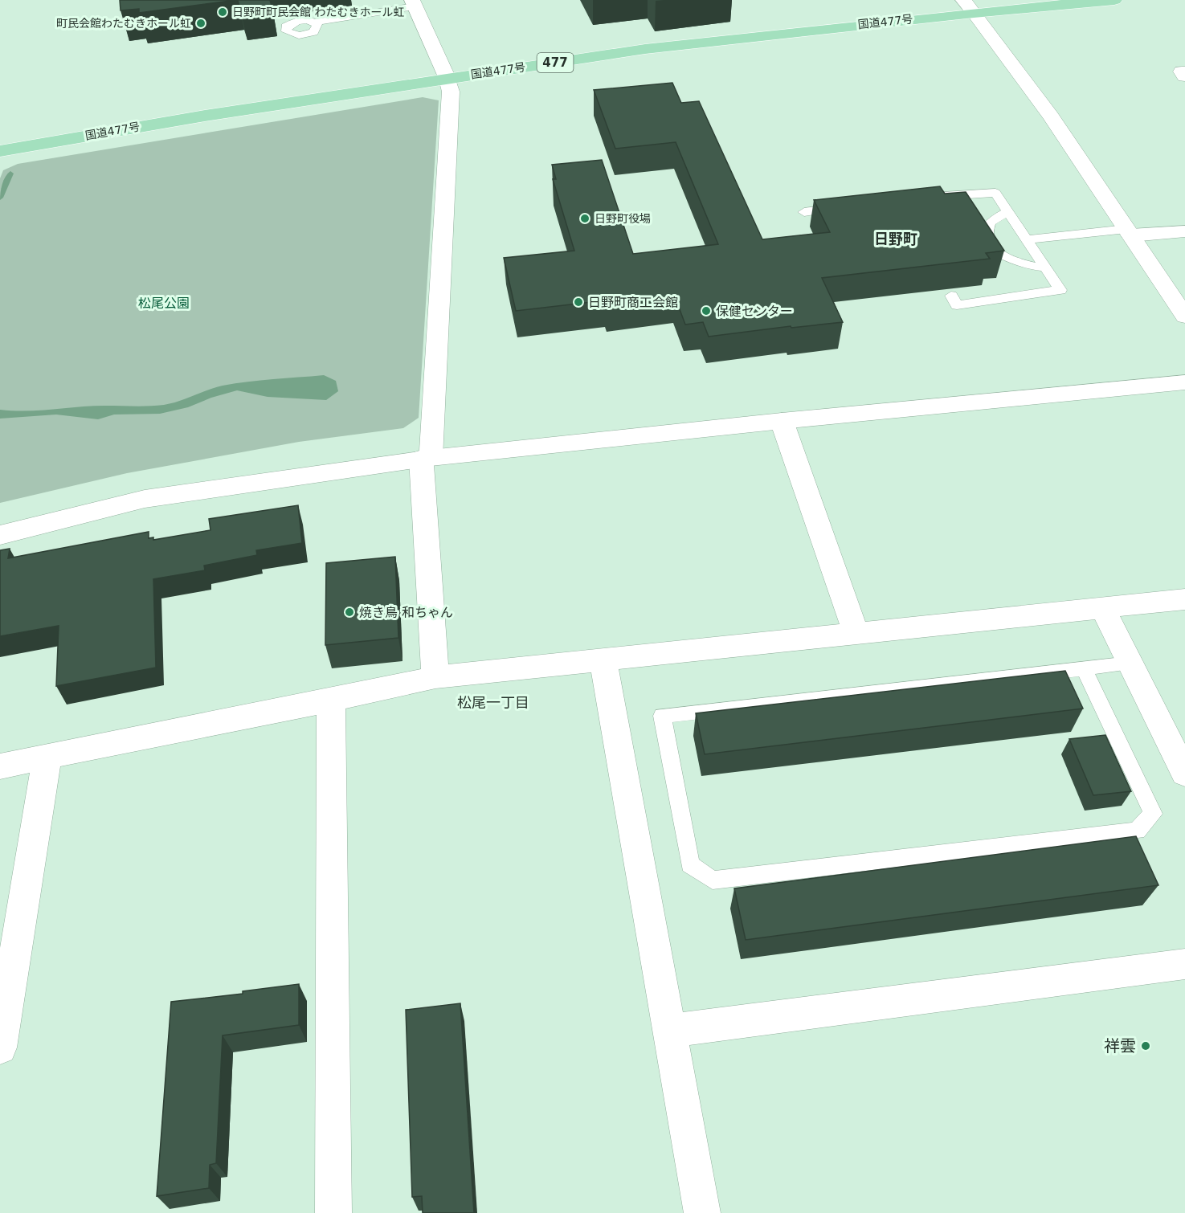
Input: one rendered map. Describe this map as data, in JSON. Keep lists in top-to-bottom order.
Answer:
{
  "streets": {
    "highway": ["国道477号", "477"]
  },
  "districts": ["日野町", "松尾一丁目"],
  "parks": ["松尾公園"],
  "places": [
    "日野町町民会館 わたむきホール虹",
    "町民会館わたむきホール虹",
    "日野町役場",
    "日野町商工会館",
    "保健センター",
    "焼き鳥 和ちゃん",
    "祥雲"
  ]
}
